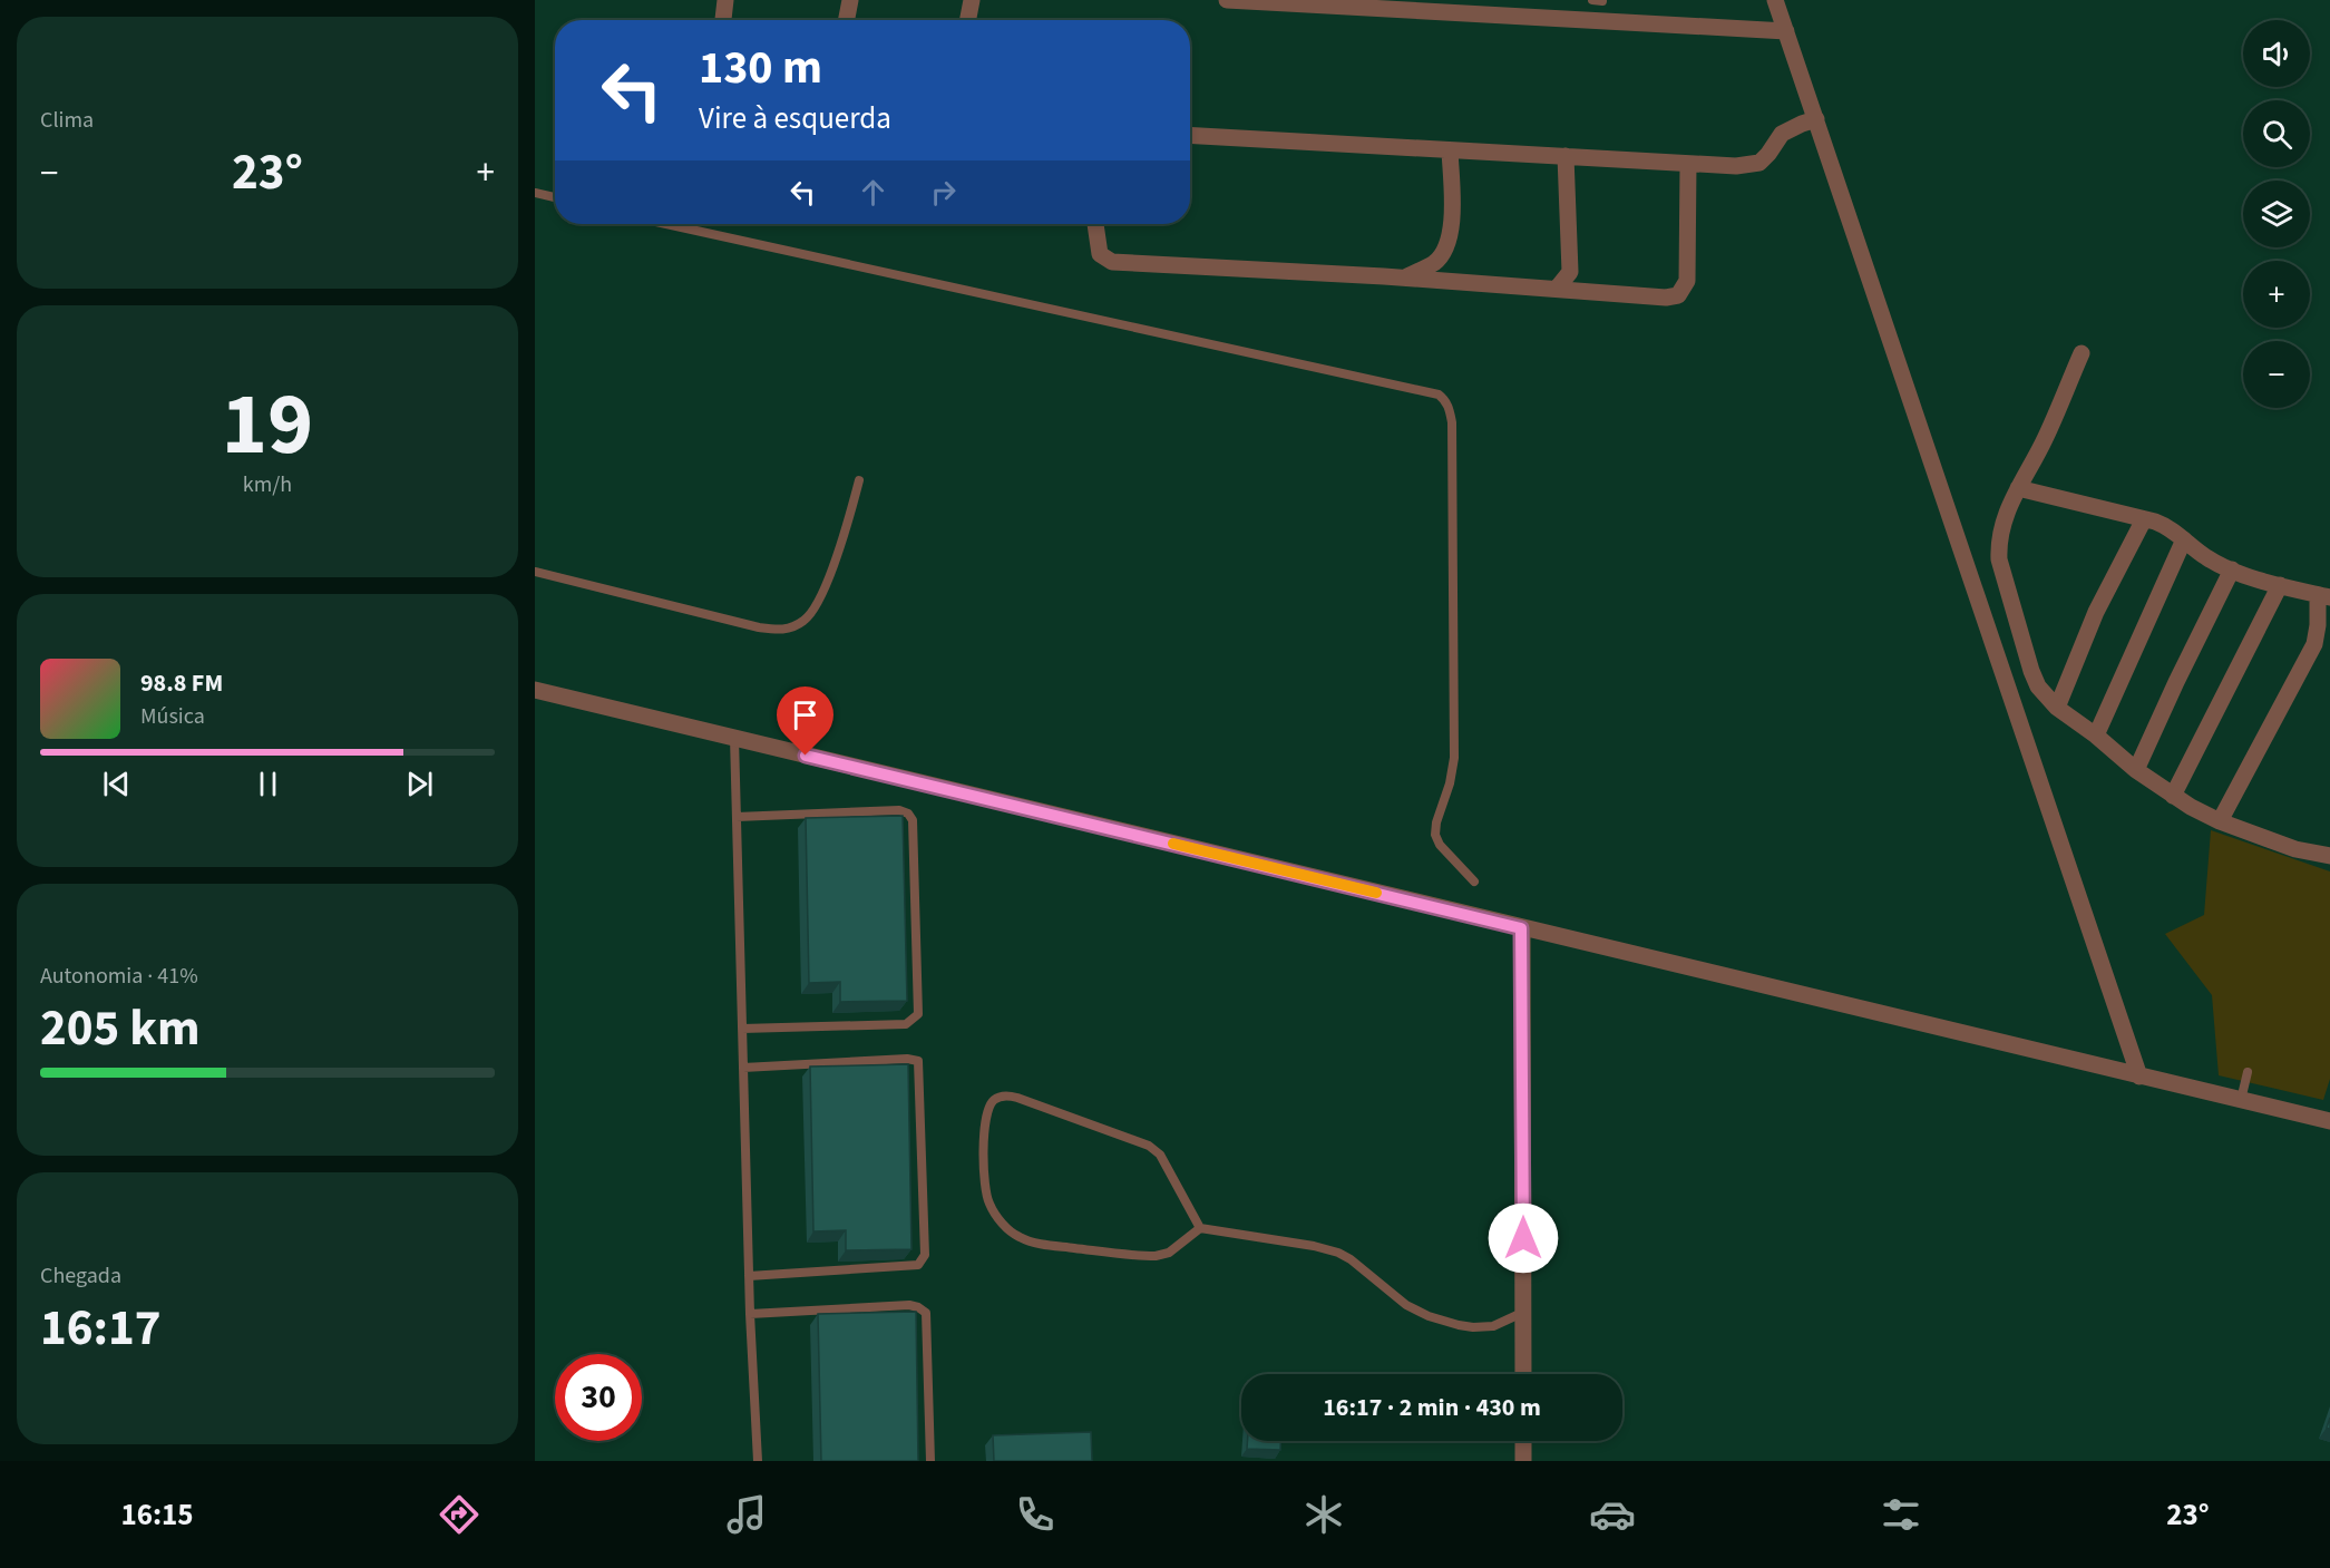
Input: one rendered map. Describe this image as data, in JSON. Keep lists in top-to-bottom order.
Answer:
{
  "page": {
    "tile": [
      "Clima",
      ["19", "km/h"],
      ["Autonomia · 41%", "205 km"],
      ["Chegada", "16:17"]
    ],
    "map_buttons": ["+", "−"],
    "turn": ["130 m", "Vire à esquerda"],
    "heat": ["−", "23°", "+"],
    "song": ["98.8 FM", "Música"],
    "limit": "30",
    "trip": "16:17 · 2 min · 430 m",
    "tabs": ["16:15", "23°"]
  }
}
